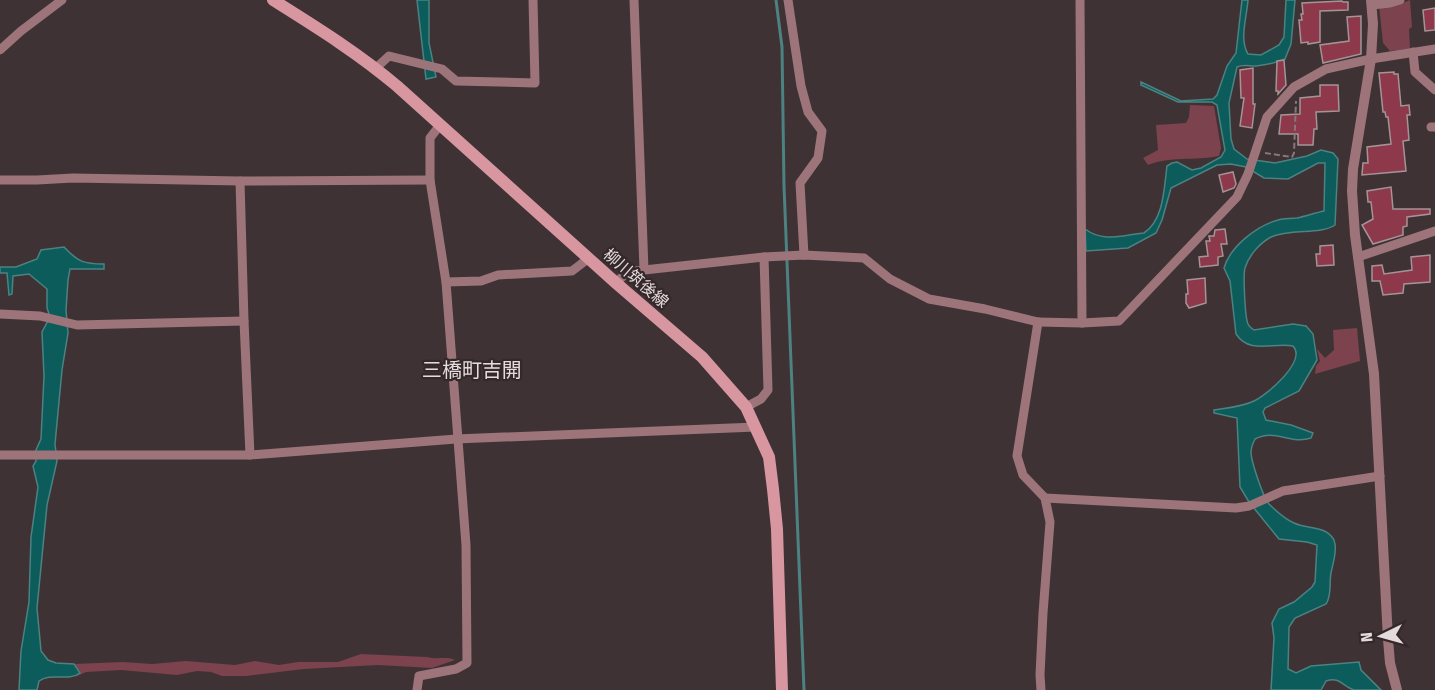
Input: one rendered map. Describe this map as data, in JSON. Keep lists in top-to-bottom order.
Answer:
{
  "streets": {
    "main road": ["柳川筑後線"]
  },
  "districts": ["三橋町吉開"],
  "north": "left"
}
